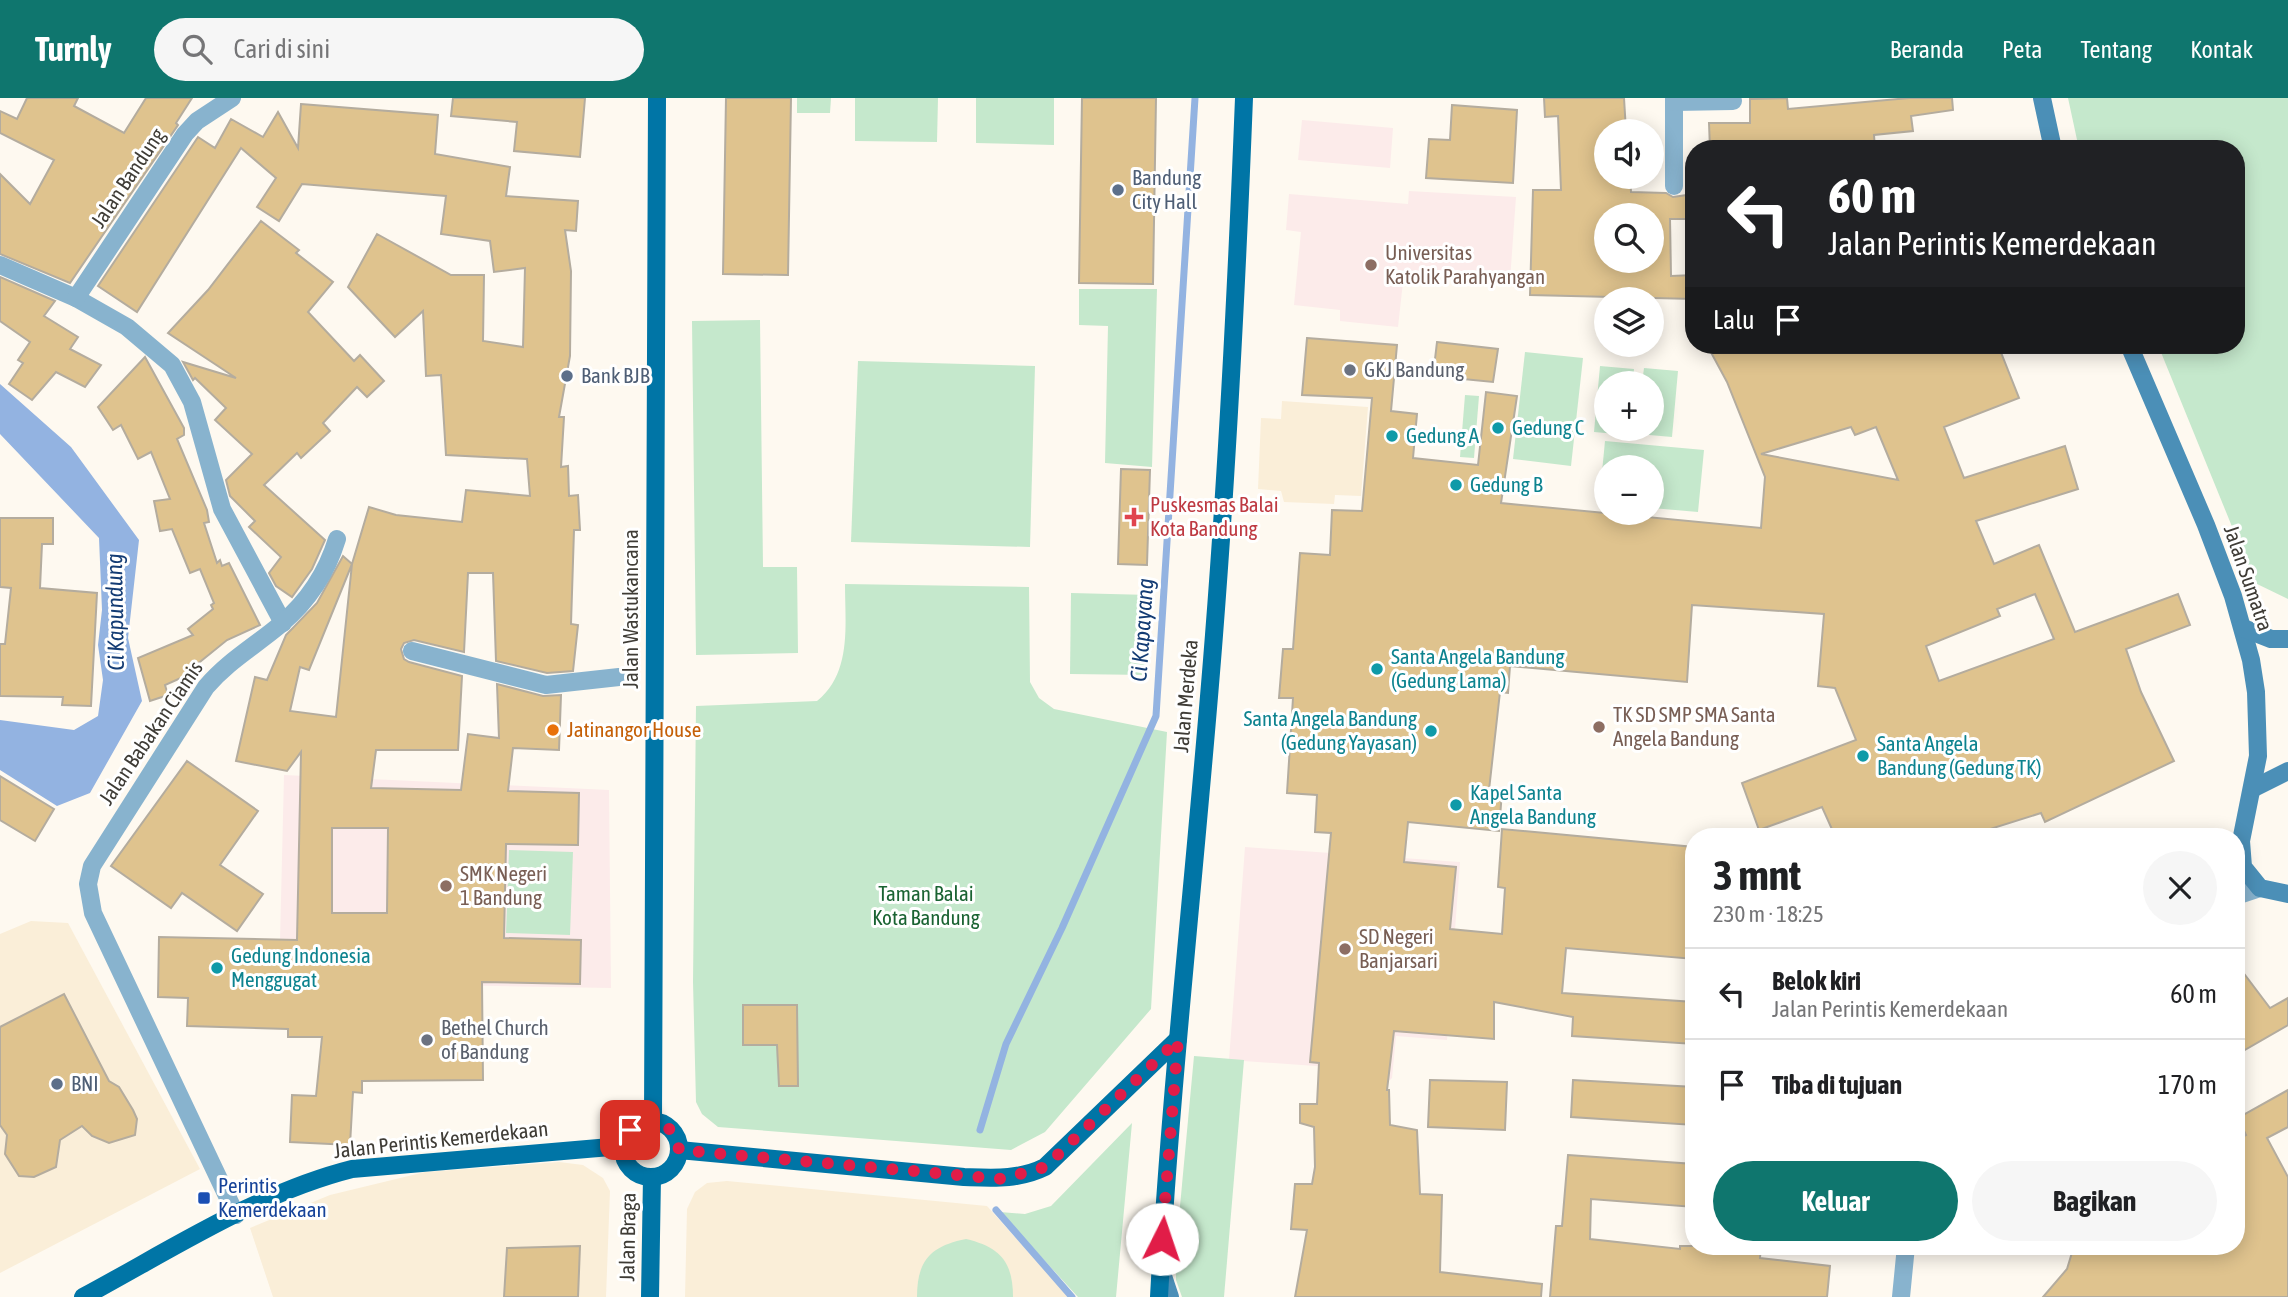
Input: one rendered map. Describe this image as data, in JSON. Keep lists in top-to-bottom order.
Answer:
{
  "streets": {
    "main road": [
      "Jalan Wastukancana",
      "Jalan Merdeka",
      "Jalan Perintis Kemerdekaan",
      "Jalan Braga"
    ],
    "street": ["Jalan Bandung", "Jalan Sumatra", "Jalan Babakan Ciamis"]
  },
  "crossings": [
    ["Jalan Wastukancana", "Jalan Perintis Kemerdekaan"],
    ["Jalan Wastukancana", "Jalan Braga"],
    ["Jalan Babakan Ciamis", "Jalan Perintis Kemerdekaan"],
    ["Jalan Perintis Kemerdekaan", "Jalan Braga"]
  ],
  "water": ["Ci Kapundung", "Ci Kapayang"],
  "parks": ["Taman Balai Kota Bandung"],
  "places": {
    "other": [
      "Bandung City Hall",
      "Universitas Katolik Parahyangan",
      "GKJ Bandung",
      "Bank BJB",
      "Gedung C",
      "Gedung A",
      "Gedung B",
      "Santa Angela Bandung (Gedung Lama)",
      "TK SD SMP SMA Santa Angela Bandung",
      "Jatinangor House",
      "Santa Angela Bandung (Gedung Yayasan)",
      "Santa Angela Bandung (Gedung TK)",
      "Kapel Santa Angela Bandung",
      "SMK Negeri 1 Bandung",
      "SD Negeri Banjarsari",
      "Gedung Indonesia Menggugat",
      "Bethel Church of Bandung",
      "BNI"
    ],
    "health": ["Puskesmas Balai Kota Bandung"],
    "transit": ["Perintis Kemerdekaan"]
  },
  "page": {
    "header": "Turnly",
    "search": "Cari di sini",
    "nav": [
      "Beranda",
      "Peta",
      "Tentang",
      "Kontak"
    ],
    "map_buttons": ["+", "−"],
    "turn": ["60 m", "Jalan Perintis Kemerdekaan"],
    "then": "Lalu",
    "heading": ["3 mnt", "230 m · 18:25"],
    "list": [
      {
        "name": "Belok kiri",
        "note": "Jalan Perintis Kemerdekaan",
        "value": "60 m"
      },
      {
        "name": "Tiba di tujuan",
        "value": "170 m"
      }
    ],
    "buttons": ["Keluar", "Bagikan"]
  }
}
